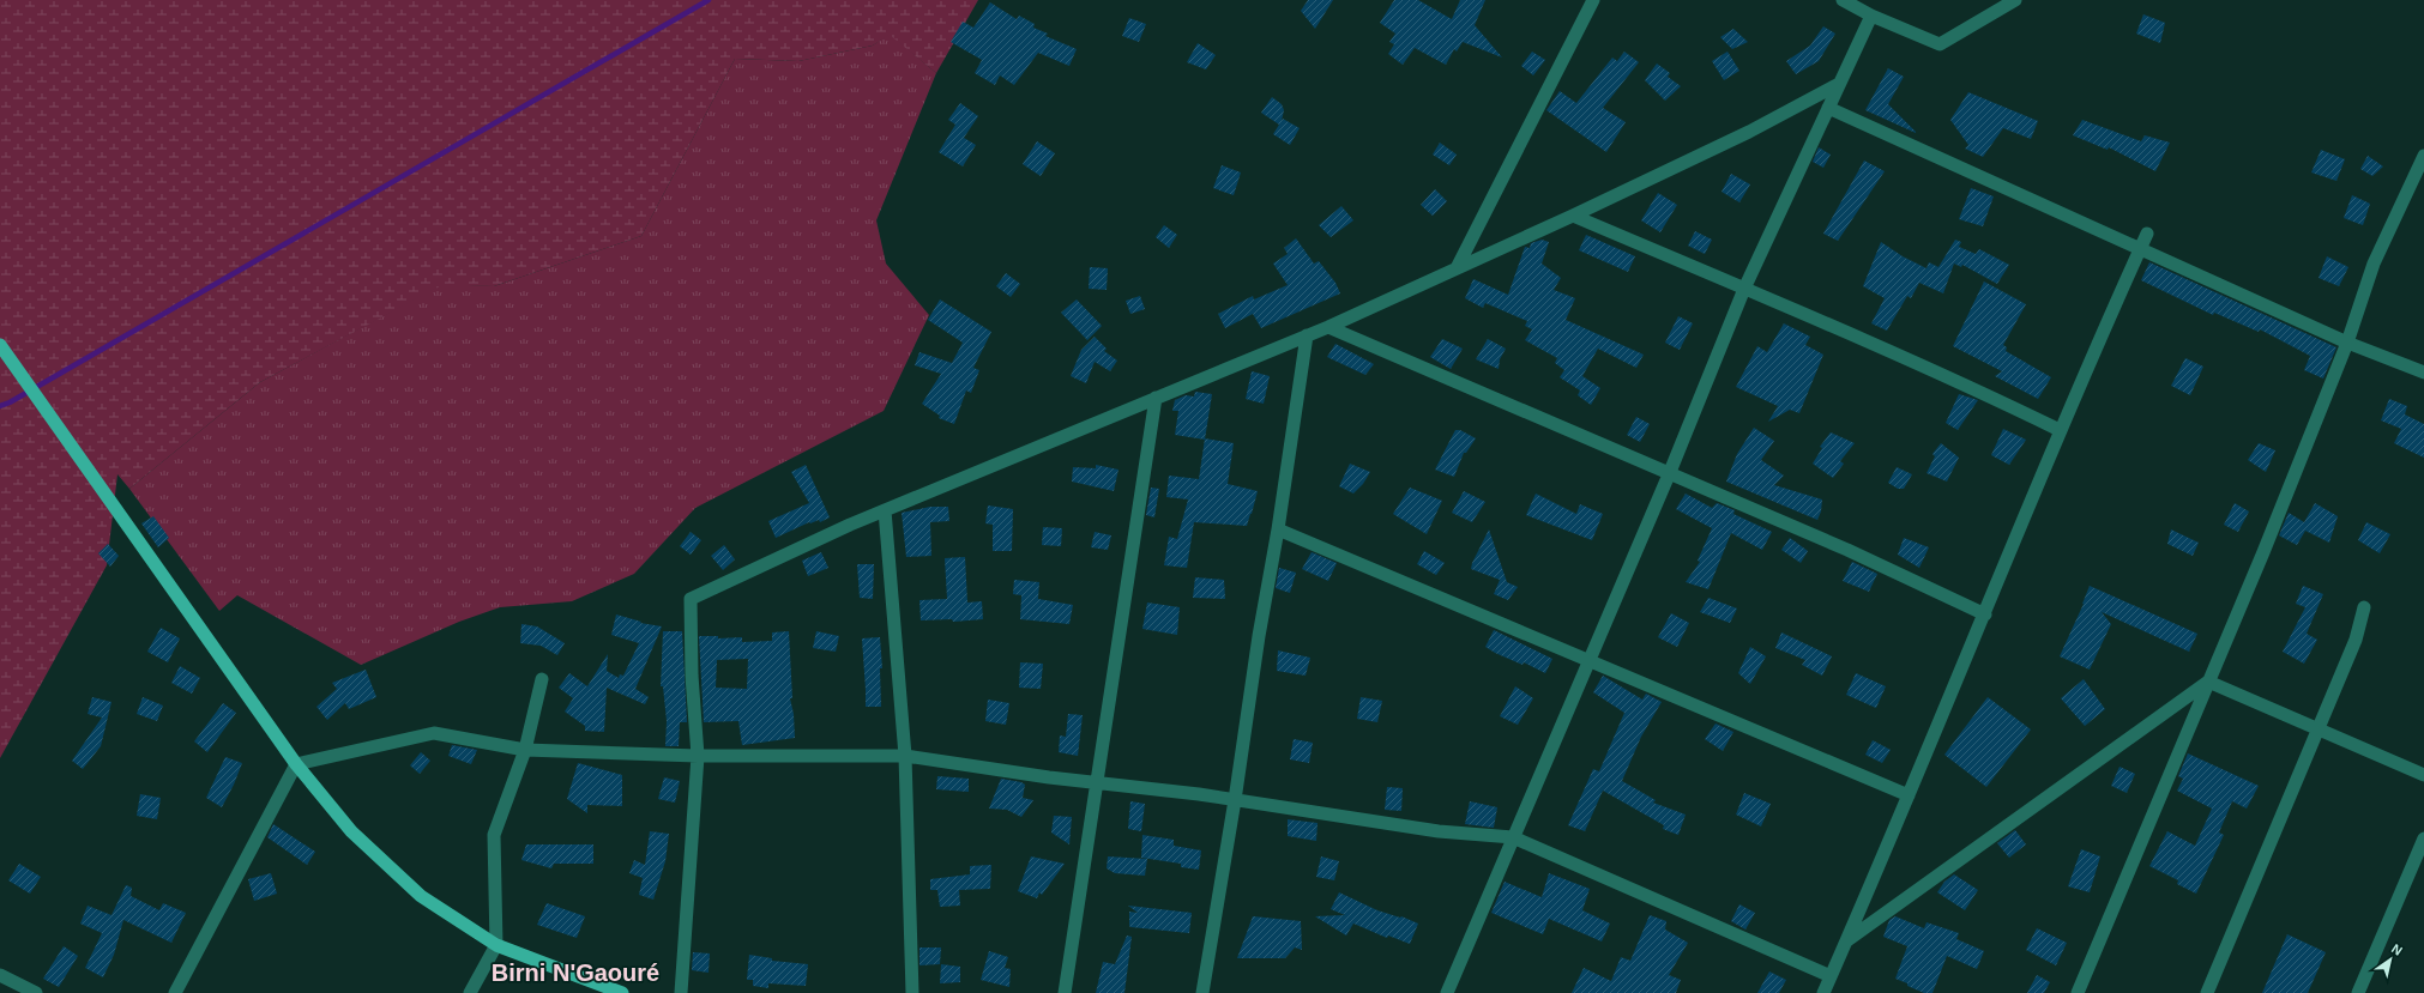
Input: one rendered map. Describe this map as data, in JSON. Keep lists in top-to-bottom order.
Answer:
{
  "districts": ["Birni N'Gaouré"],
  "north": "top right"
}
